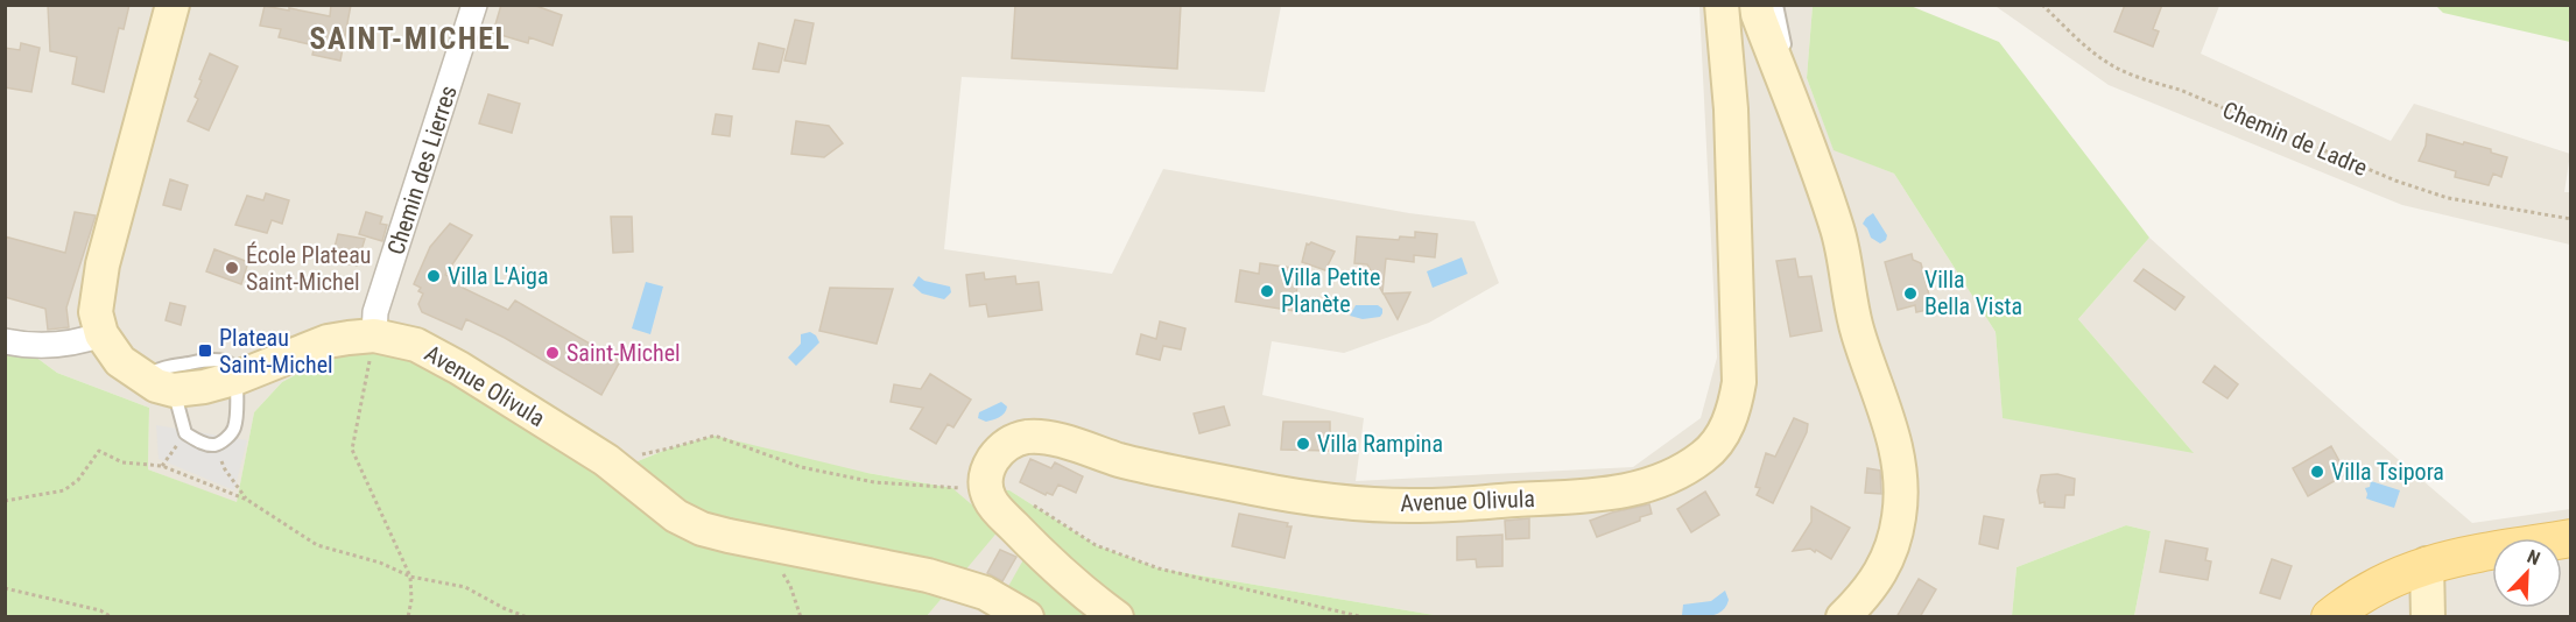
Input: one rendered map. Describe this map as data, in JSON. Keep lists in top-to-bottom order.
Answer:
{
  "streets": {
    "street": ["Chemin des Lierres", "Avenue Olivula"],
    "path": ["Chemin de Ladre"]
  },
  "crossings": [
    ["Chemin des Lierres", "Avenue Olivula"]
  ],
  "districts": ["SAINT-MICHEL"],
  "places": {
    "other": [
      "École Plateau Saint-Michel",
      "Villa L'Aiga",
      "Villa Petite Planète",
      "Villa Bella Vista",
      "Saint-Michel",
      "Villa Rampina",
      "Villa Tsipora"
    ],
    "transit": ["Plateau Saint-Michel"]
  },
  "north": "top right"
}
